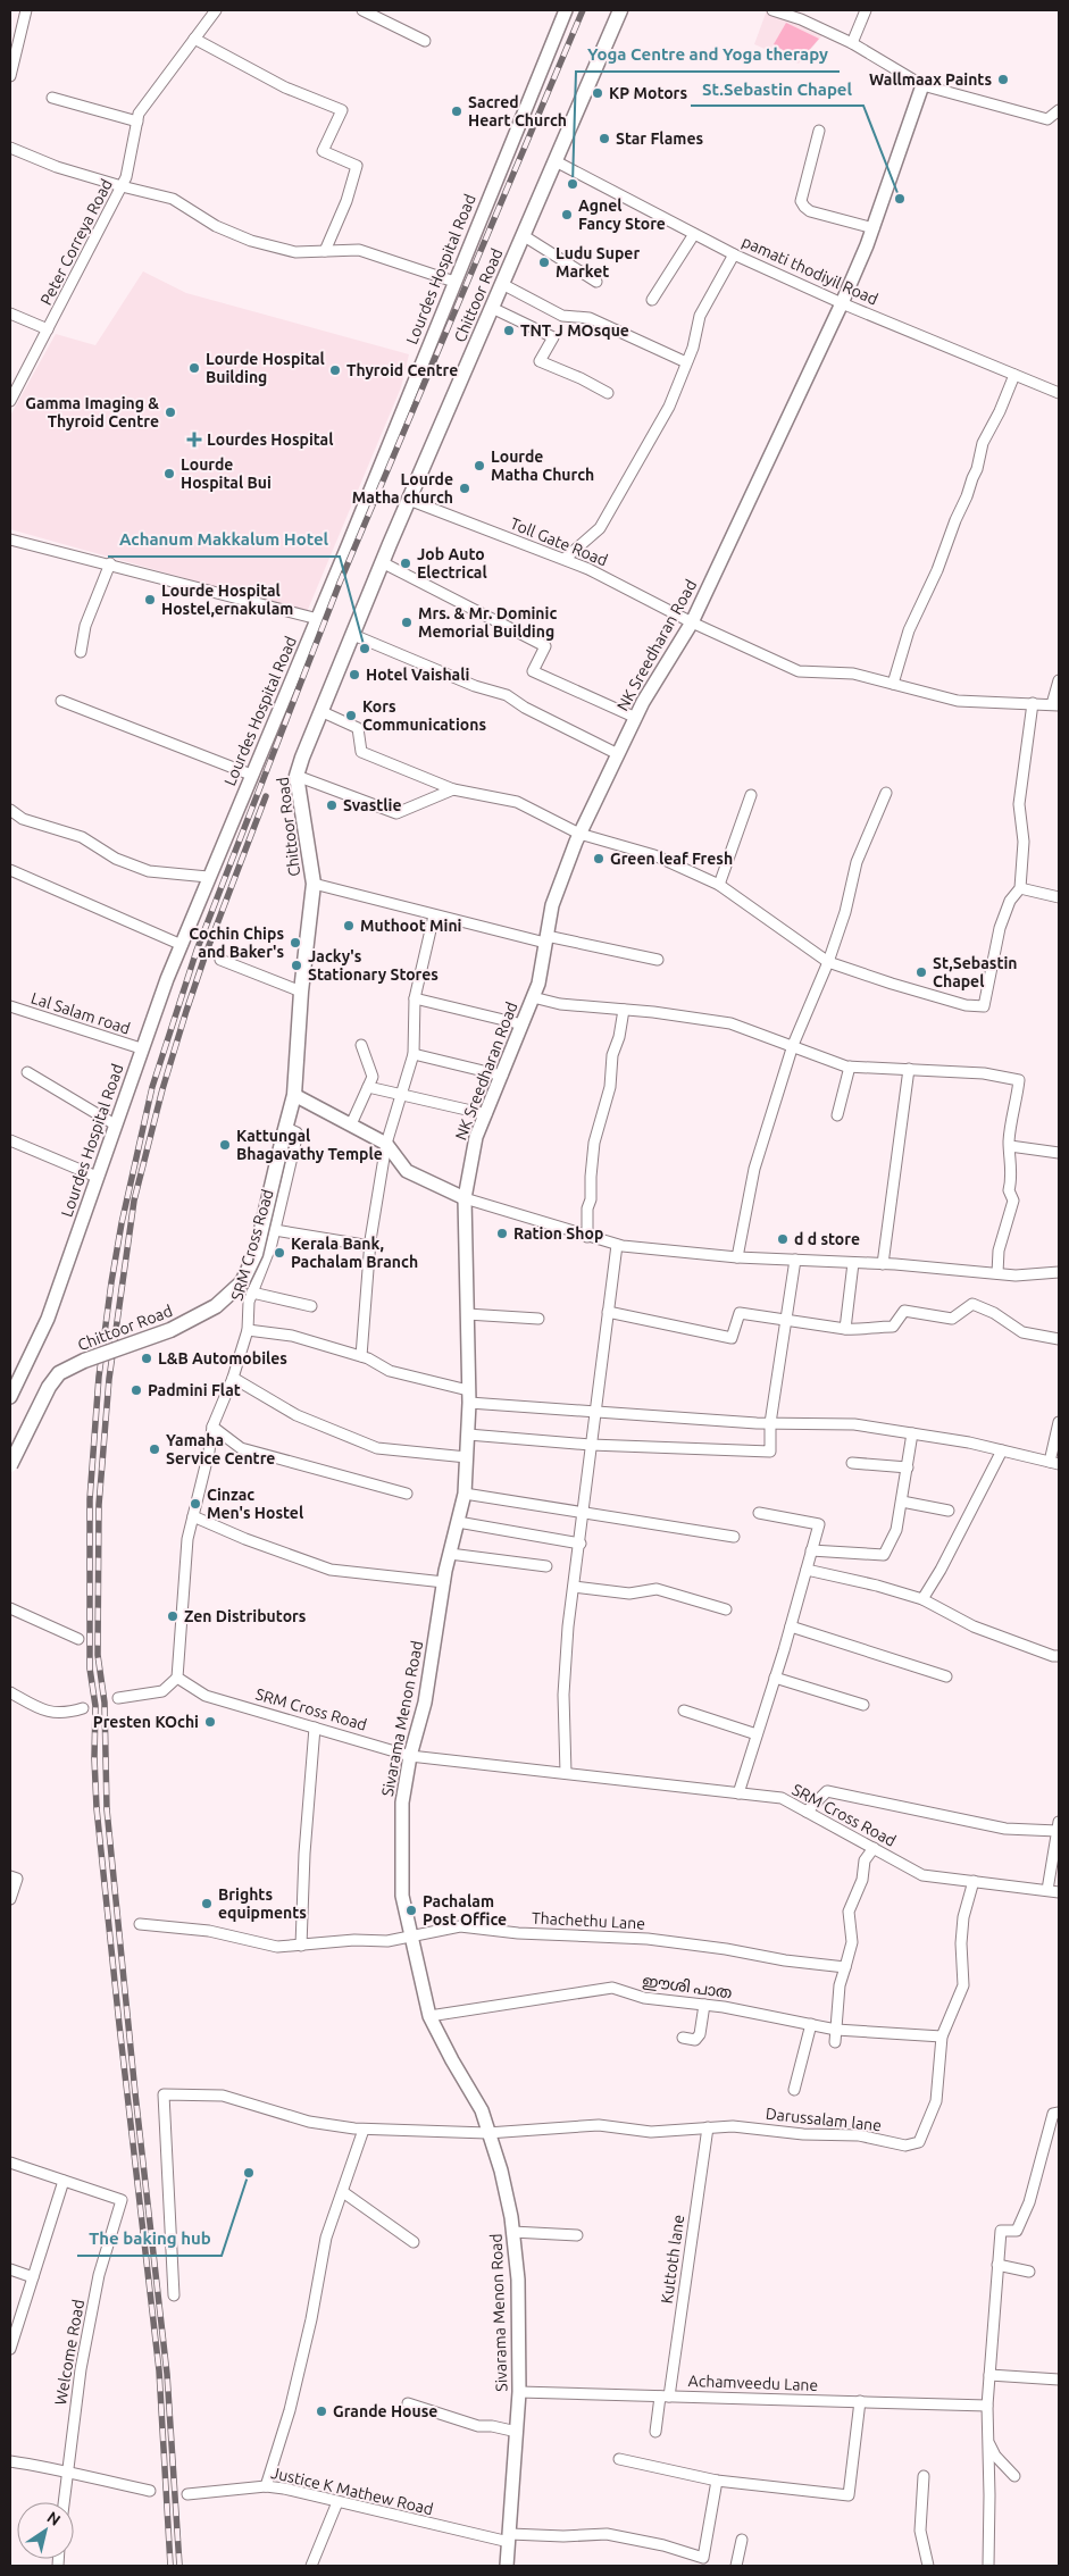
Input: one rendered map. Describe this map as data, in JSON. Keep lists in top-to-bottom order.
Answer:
{
  "streets": {
    "main road": ["Chittoor Road"],
    "street": [
      "Peter Correya Road",
      "Lourdes Hospital Road",
      "pamati thodiyil Road",
      "Toll Gate Road",
      "NK Sreedharan Road",
      "Lal Salam road",
      "SRM Cross Road",
      "Sivarama Menon Road",
      "Thachethu Lane",
      "ഈശി പാത",
      "Darussalam lane",
      "Kuttoth lane",
      "Welcome Road",
      "Achamveedu Lane",
      "Justice K Mathew Road"
    ]
  },
  "crossings": [
    ["Lourdes Hospital Road", "Lal Salam road"],
    ["pamati thodiyil Road", "Chittoor Road"],
    ["pamati thodiyil Road", "NK Sreedharan Road"],
    ["Chittoor Road", "Toll Gate Road"],
    ["Chittoor Road", "SRM Cross Road"],
    ["Toll Gate Road", "NK Sreedharan Road"],
    ["NK Sreedharan Road", "Sivarama Menon Road"],
    ["SRM Cross Road", "Sivarama Menon Road"],
    ["SRM Cross Road", "Darussalam lane"],
    ["Sivarama Menon Road", "Thachethu Lane"],
    ["Sivarama Menon Road", "ഈശി പാത"],
    ["Sivarama Menon Road", "Darussalam lane"],
    ["Sivarama Menon Road", "Achamveedu Lane"],
    ["Sivarama Menon Road", "Justice K Mathew Road"],
    ["ഈശി പാത", "Darussalam lane"],
    ["Darussalam lane", "Kuttoth lane"],
    ["Kuttoth lane", "Achamveedu Lane"]
  ],
  "places": {
    "other": [
      "Wallmaax Paints",
      "KP Motors",
      "Sacred Heart Church",
      "Star Flames",
      "Yoga Centre and Yoga therapy",
      "St.Sebastin Chapel",
      "Agnel Fancy Store",
      "Ludu Super Market",
      "TNT J MOsque",
      "Lourde Hospital Building",
      "Thyroid Centre",
      "Gamma Imaging & Thyroid Centre",
      "Lourde Matha Church",
      "Lourde Hospital Bui",
      "Lourde Matha church",
      "Job Auto Electrical",
      "Lourde Hospital Hostel,ernakulam",
      "Mrs. & Mr. Dominic Memorial Building",
      "Achanum Makkalum Hotel",
      "Hotel Vaishali",
      "Kors Communications",
      "Svastlie",
      "Green leaf Fresh",
      "Muthoot Mini",
      "Cochin Chips and Baker's",
      "Jacky's Stationary Stores",
      "St,Sebastin Chapel",
      "Kattungal Bhagavathy Temple",
      "Ration Shop",
      "d d store",
      "Kerala Bank, Pachalam Branch",
      "L&B Automobiles",
      "Padmini Flat",
      "Yamaha Service Centre",
      "Cinzac Men's Hostel",
      "Zen Distributors",
      "Presten KOchi",
      "Brights equipments",
      "Pachalam Post Office",
      "The baking hub",
      "Grande House"
    ],
    "health": ["Lourdes Hospital"]
  },
  "north": "top right"
}
